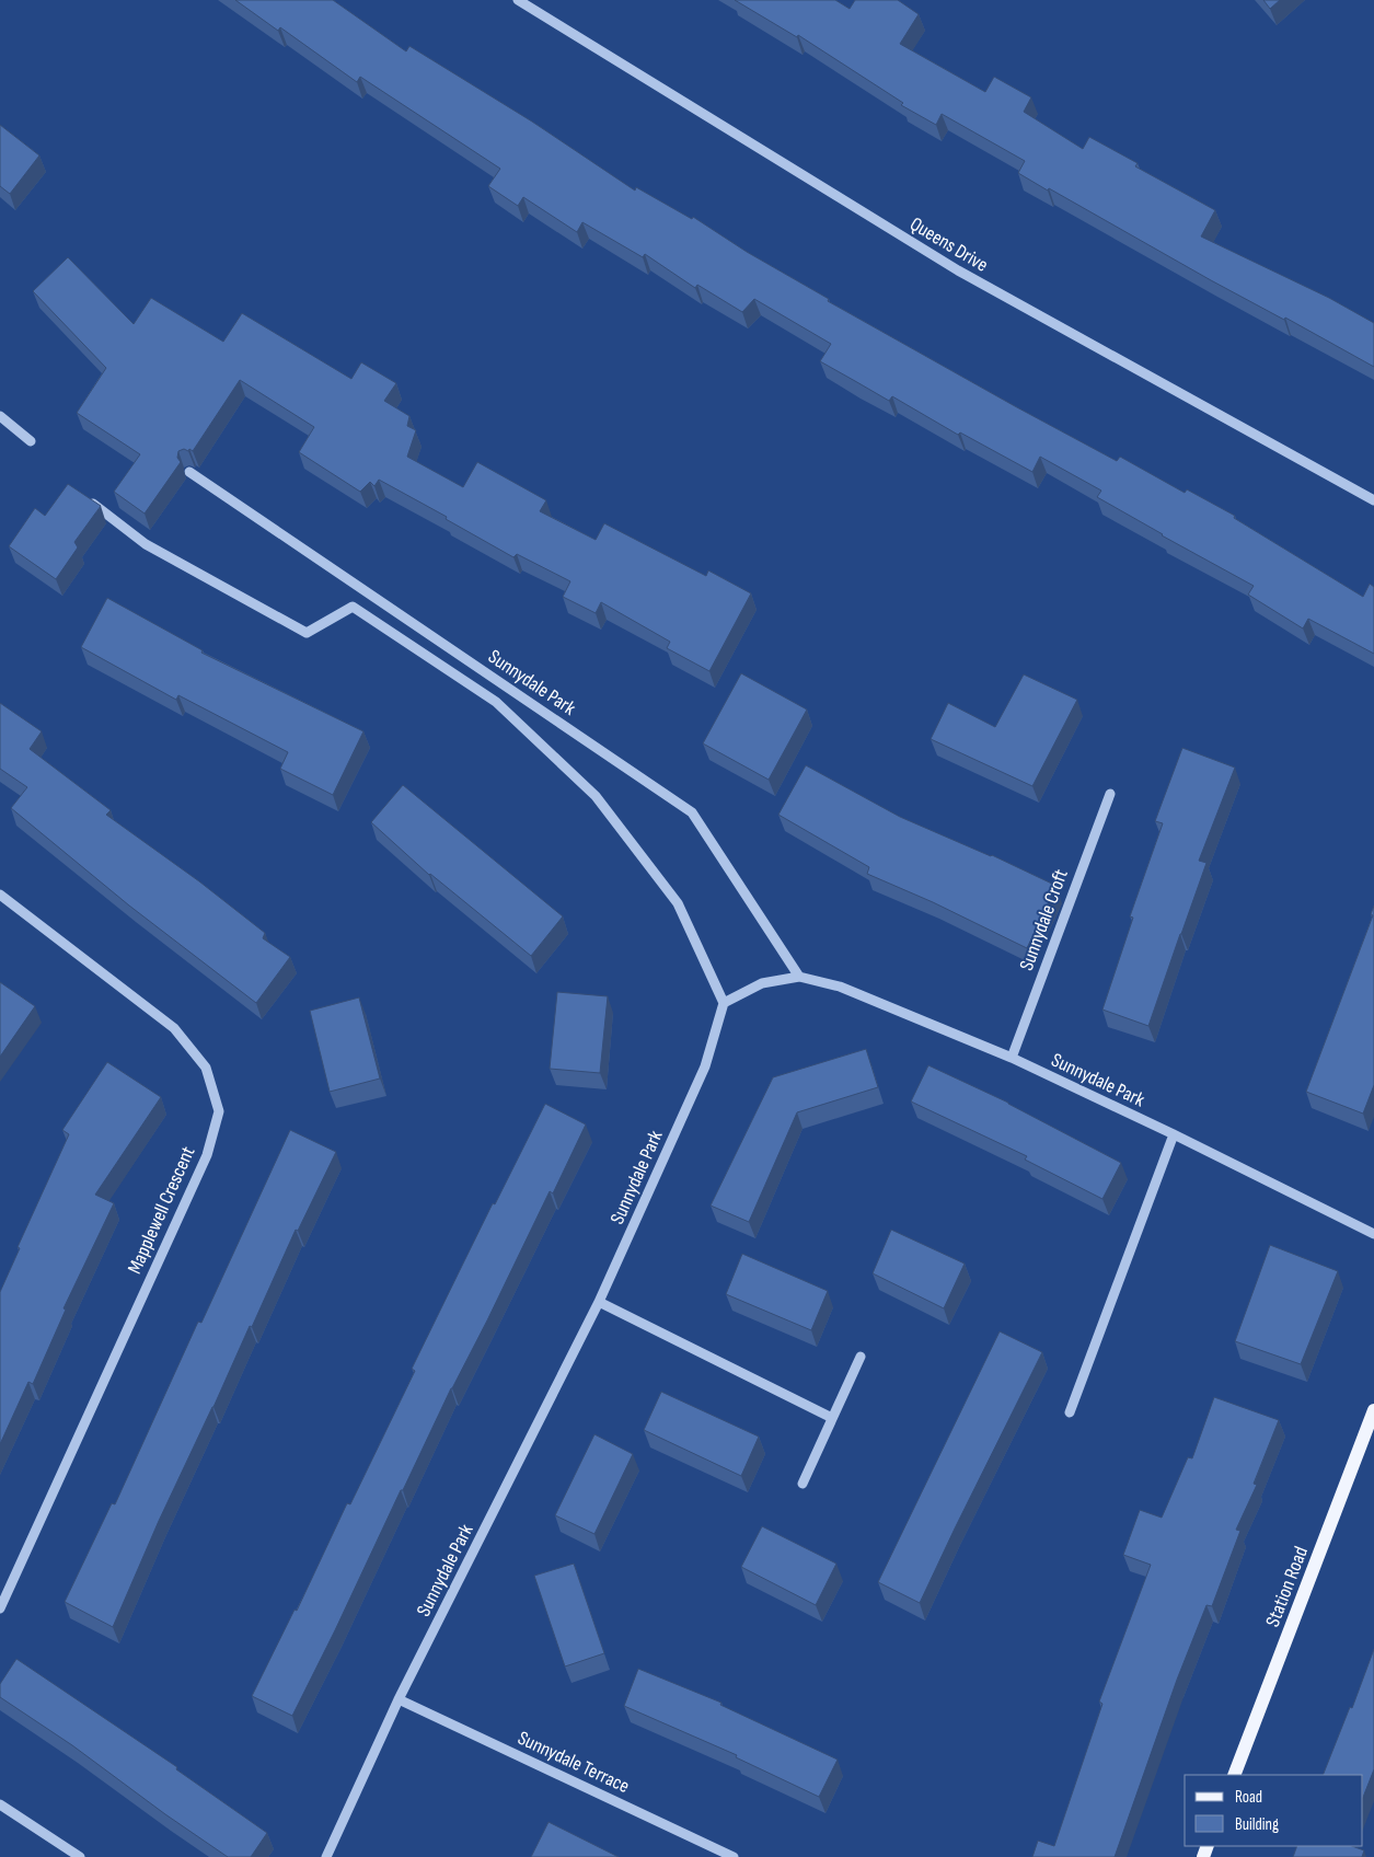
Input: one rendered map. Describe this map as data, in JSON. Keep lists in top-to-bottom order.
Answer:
{
  "streets": {
    "main road": ["Station Road"],
    "street": [
      "Queens Drive",
      "Sunnydale Park",
      "Sunnydale Croft",
      "Mapplewell Crescent",
      "Sunnydale Terrace"
    ]
  },
  "crossings": [
    ["Sunnydale Park", "Sunnydale Croft"],
    ["Sunnydale Park", "Sunnydale Terrace"]
  ],
  "legend": ["Road", "Building"]
}
